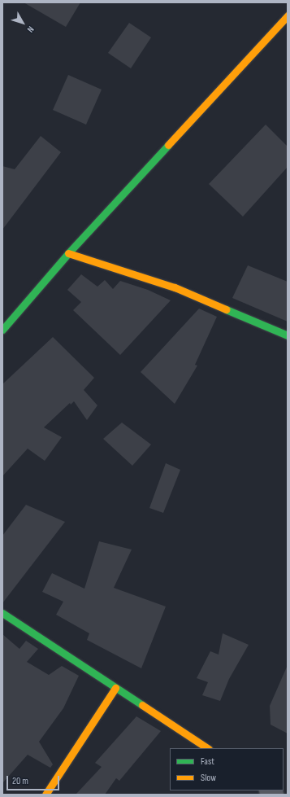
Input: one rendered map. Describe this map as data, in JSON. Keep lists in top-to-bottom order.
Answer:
{
  "legend": ["Fast", "Slow"],
  "scale_bar": "20 m",
  "north": "bottom right"
}
